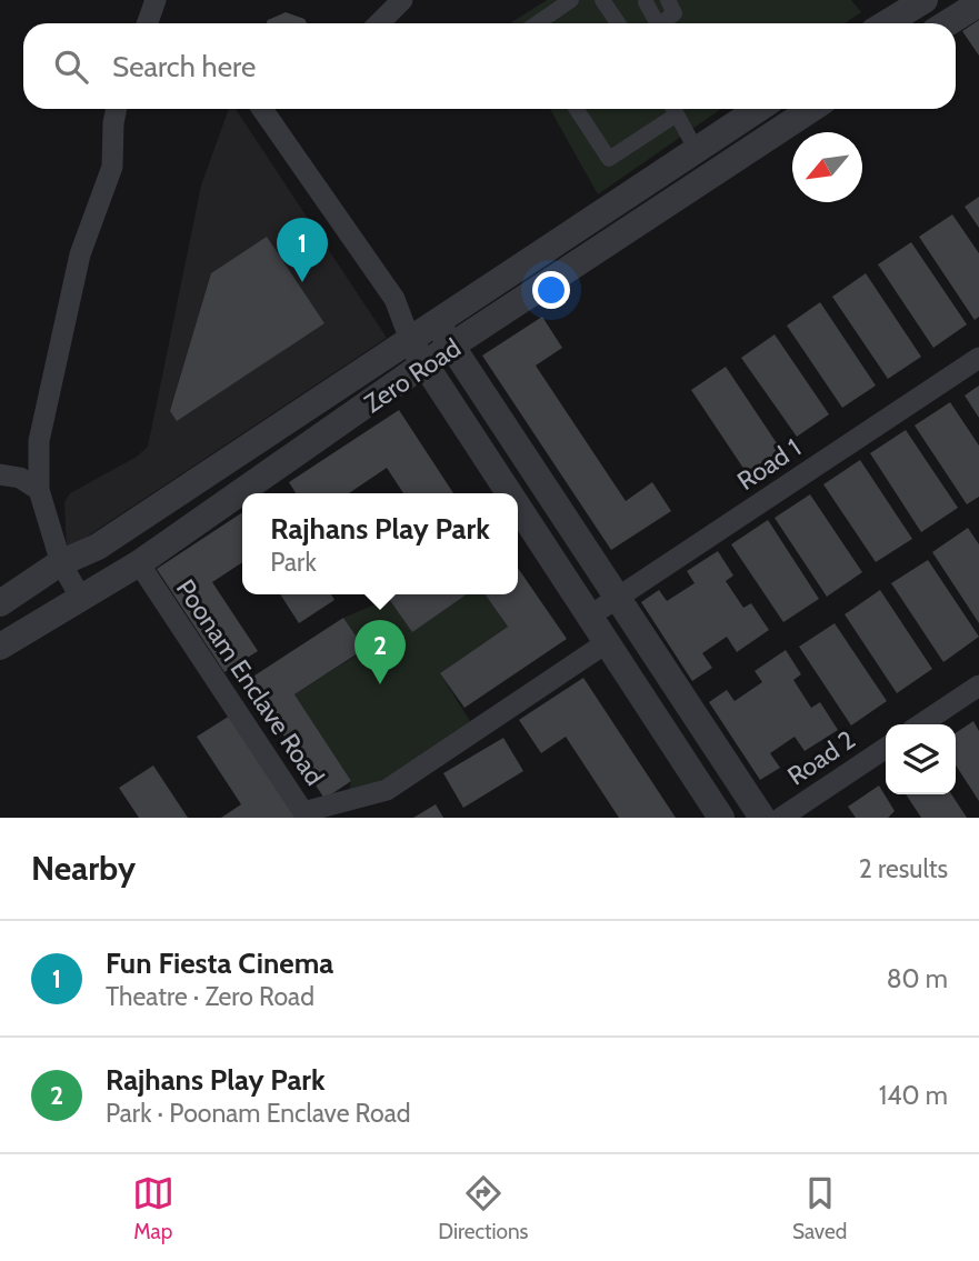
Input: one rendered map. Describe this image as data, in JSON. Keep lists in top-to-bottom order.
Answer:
{
  "streets": {
    "street": [
      "Zero Road",
      "Road 1",
      "Poonam Enclave Road",
      "Road 2"
    ]
  },
  "crossings": [
    ["Zero Road", "Poonam Enclave Road"]
  ],
  "north": "bottom left",
  "page": {
    "search": "Search here",
    "pins": ["1", "2"],
    "popup": ["Rajhans Play Park", "Park"],
    "heading": ["Nearby", "2 results"],
    "list": [
      {
        "mark": "1",
        "name": "Fun Fiesta Cinema",
        "note": "Theatre · Zero Road",
        "value": "80 m"
      },
      {
        "mark": "2",
        "name": "Rajhans Play Park",
        "note": "Park · Poonam Enclave Road",
        "value": "140 m"
      }
    ],
    "nav": ["Map", "Directions", "Saved"]
  }
}
